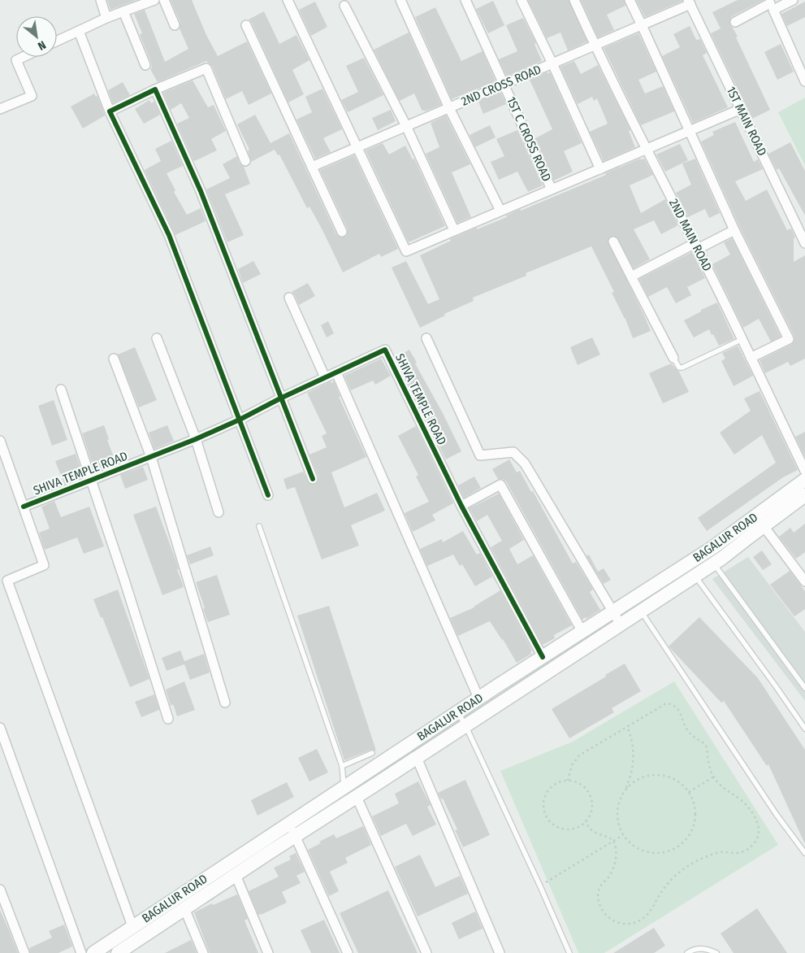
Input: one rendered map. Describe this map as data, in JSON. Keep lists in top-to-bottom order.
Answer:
{
  "streets": {
    "main road": ["BAGALUR ROAD"],
    "street": [
      "2ND CROSS ROAD",
      "1ST MAIN ROAD",
      "1ST C CROSS ROAD",
      "2ND MAIN ROAD",
      "SHIVA TEMPLE ROAD"
    ]
  },
  "crossings": [
    ["2ND CROSS ROAD", "1ST MAIN ROAD"],
    ["2ND CROSS ROAD", "1ST C CROSS ROAD"],
    ["2ND CROSS ROAD", "2ND MAIN ROAD"],
    ["SHIVA TEMPLE ROAD", "BAGALUR ROAD"]
  ],
  "north": "bottom right"
}
